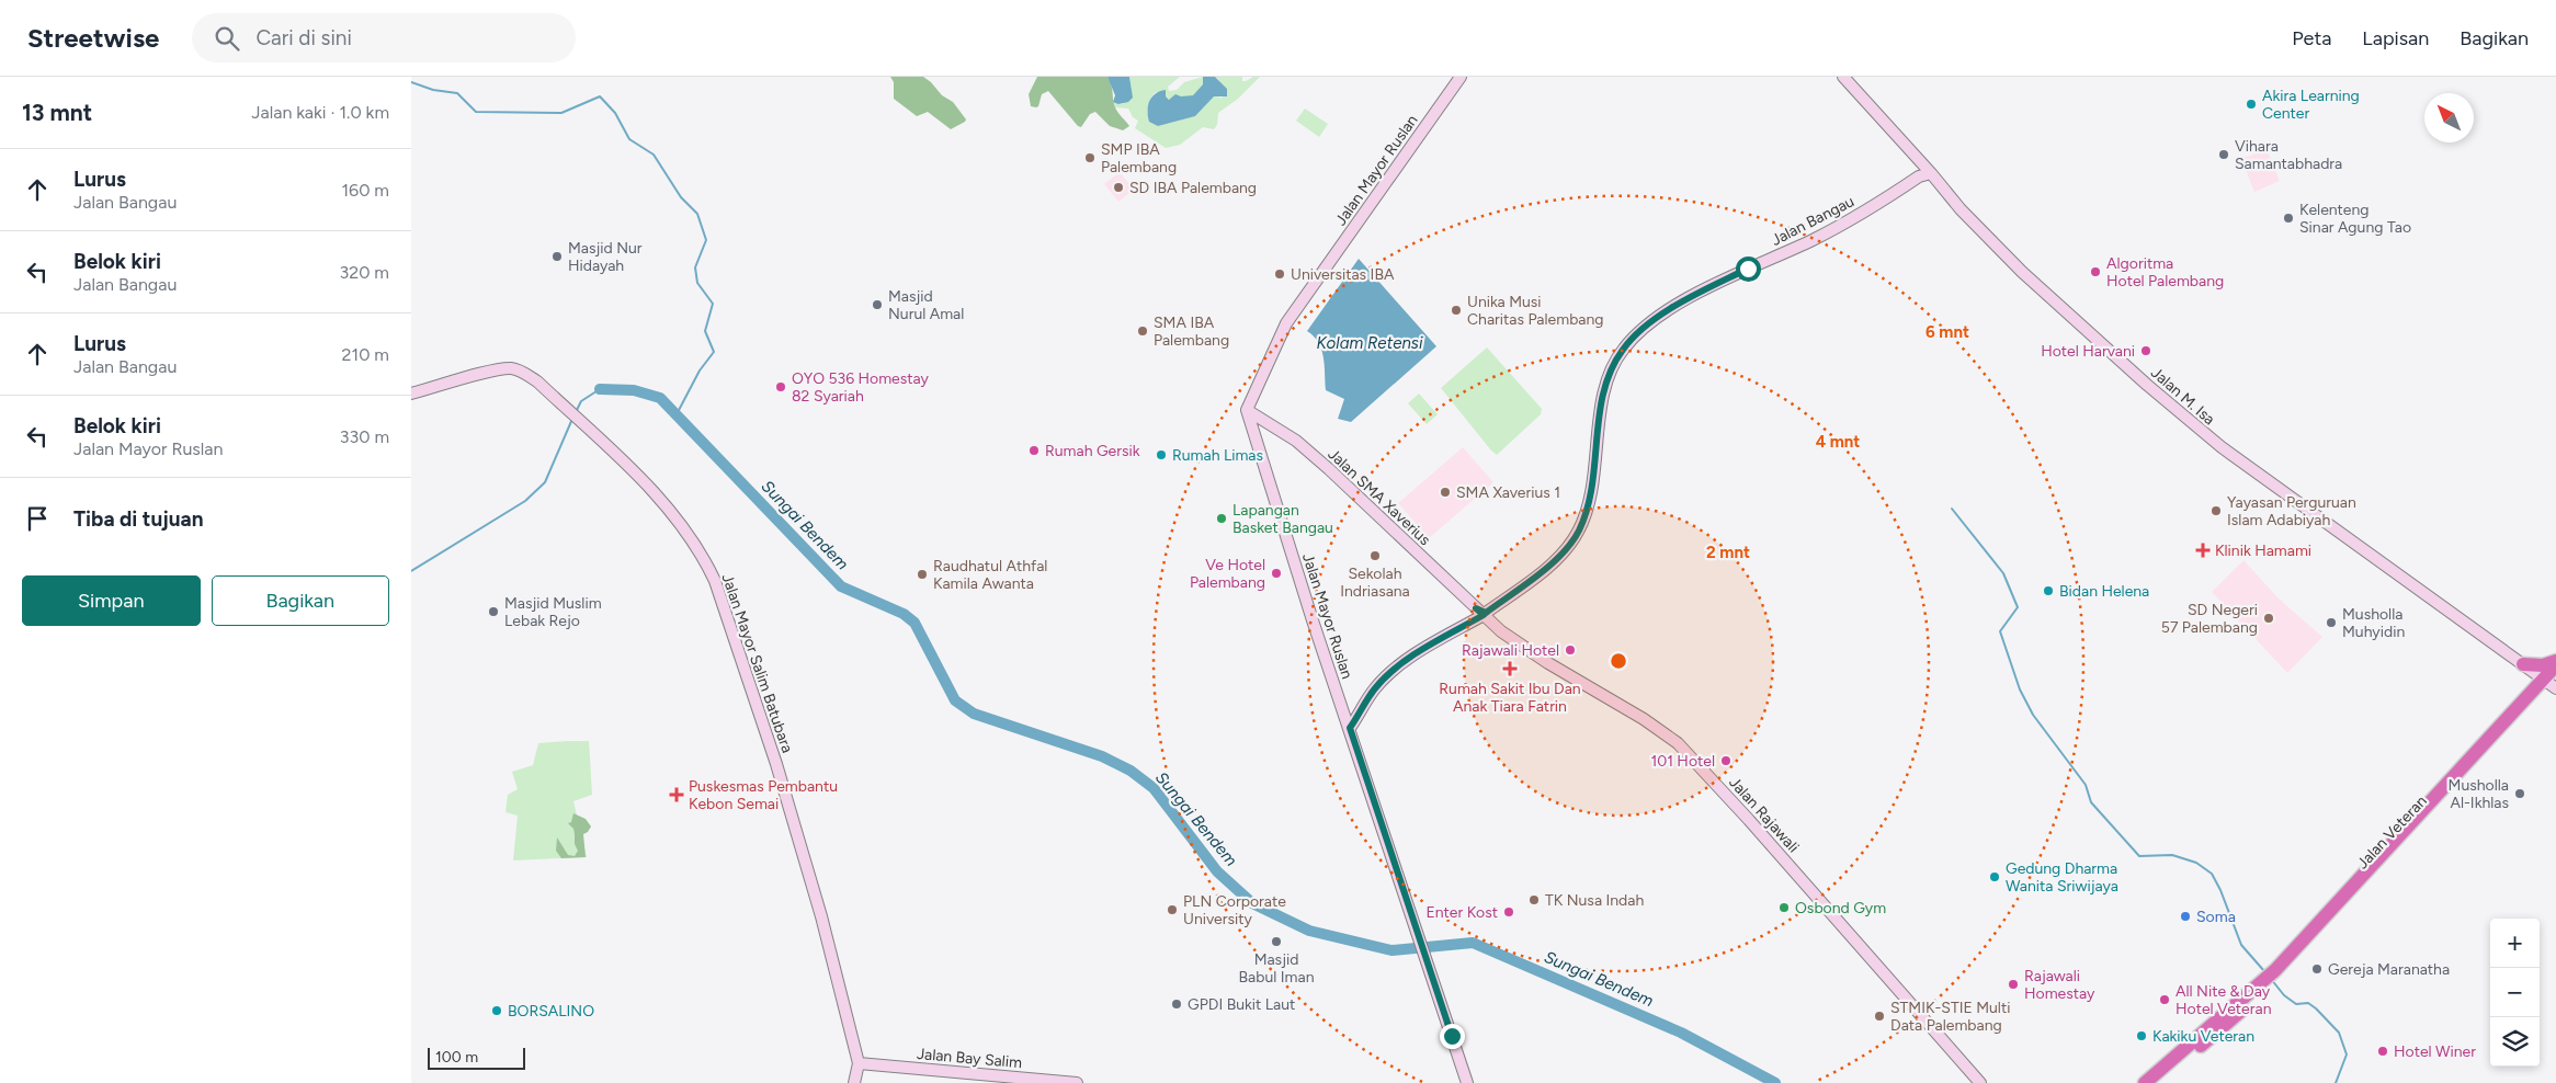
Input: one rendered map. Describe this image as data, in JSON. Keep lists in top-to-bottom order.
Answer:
{
  "streets": {
    "highway": ["Jalan Veteran"],
    "street": [
      "Jalan Mayor Ruslan",
      "Jalan Bangau",
      "Jalan M. Isa",
      "Jalan SMA Xaverius",
      "Jalan Mayor Salim Batubara",
      "Jalan Rajawali",
      "Jalan Bay Salim"
    ]
  },
  "crossings": [
    ["Jalan Mayor Ruslan", "Jalan Bangau"],
    ["Jalan Mayor Ruslan", "Jalan SMA Xaverius"],
    ["Jalan Bangau", "Jalan M. Isa"],
    ["Jalan Bangau", "Jalan SMA Xaverius"],
    ["Jalan M. Isa", "Jalan Veteran"],
    ["Jalan SMA Xaverius", "Jalan Rajawali"],
    ["Jalan Mayor Salim Batubara", "Jalan Bay Salim"]
  ],
  "water": ["Kolam Retensi", "Sungai Bendem"],
  "places": {
    "other": [
      "Akira Learning Center",
      "Vihara Samantabhadra",
      "SMP IBA Palembang",
      "SD IBA Palembang",
      "Kelenteng Sinar Agung Tao",
      "Masjid Nur Hidayah",
      "Algoritma Hotel Palembang",
      "Universitas IBA",
      "Masjid Nurul Amal",
      "Unika Musi Charitas Palembang",
      "SMA IBA Palembang",
      "Hotel Harvani",
      "OYO 536 Homestay 82 Syariah",
      "Rumah Gersik",
      "Rumah Limas",
      "SMA Xaverius 1",
      "Yayasan Perguruan Islam Adabiyah",
      "Lapangan Basket Bangau",
      "Sekolah Indriasana",
      "Ve Hotel Palembang",
      "Raudhatul Athfal Kamila Awanta",
      "Bidan Helena",
      "Masjid Muslim Lebak Rejo",
      "SD Negeri 57 Palembang",
      "Musholla Muhyidin",
      "Rajawali Hotel",
      "101 Hotel",
      "Musholla Al-Ikhlas",
      "Gedung Dharma Wanita Sriwijaya",
      "TK Nusa Indah",
      "Osbond Gym",
      "PLN Corporate University",
      "Enter Kost",
      "Soma",
      "Masjid Babul Iman",
      "Gereja Maranatha",
      "Rajawali Homestay",
      "All Nite & Day Hotel Veteran",
      "GPDI Bukit Laut",
      "BORSALINO",
      "STMIK-STIE Multi Data Palembang",
      "Kakiku Veteran",
      "Hotel Winer"
    ],
    "health": ["Klinik Hamami", "Rumah Sakit Ibu Dan Anak Tiara Fatrin", "Puskesmas Pembantu Kebon Semai"]
  },
  "scale_bar": "100 m",
  "north": "top left",
  "page": {
    "header": "Streetwise",
    "search": "Cari di sini",
    "nav": ["Peta", "Lapisan", "Bagikan"],
    "heading": ["13 mnt", "Jalan kaki · 1.0 km"],
    "list": [
      ["Lurus", "Jalan Bangau", "160 m"],
      ["Belok kiri", "Jalan Bangau", "320 m"],
      ["Lurus", "Jalan Bangau", "210 m"],
      ["Belok kiri", "Jalan Mayor Ruslan", "330 m"],
      "Tiba di tujuan"
    ],
    "buttons": ["Simpan", "Bagikan"],
    "map_buttons": ["+", "−"],
    "scale": "100 m"
  },
  "rings": ["6 mnt", "4 mnt", "2 mnt"]
}
